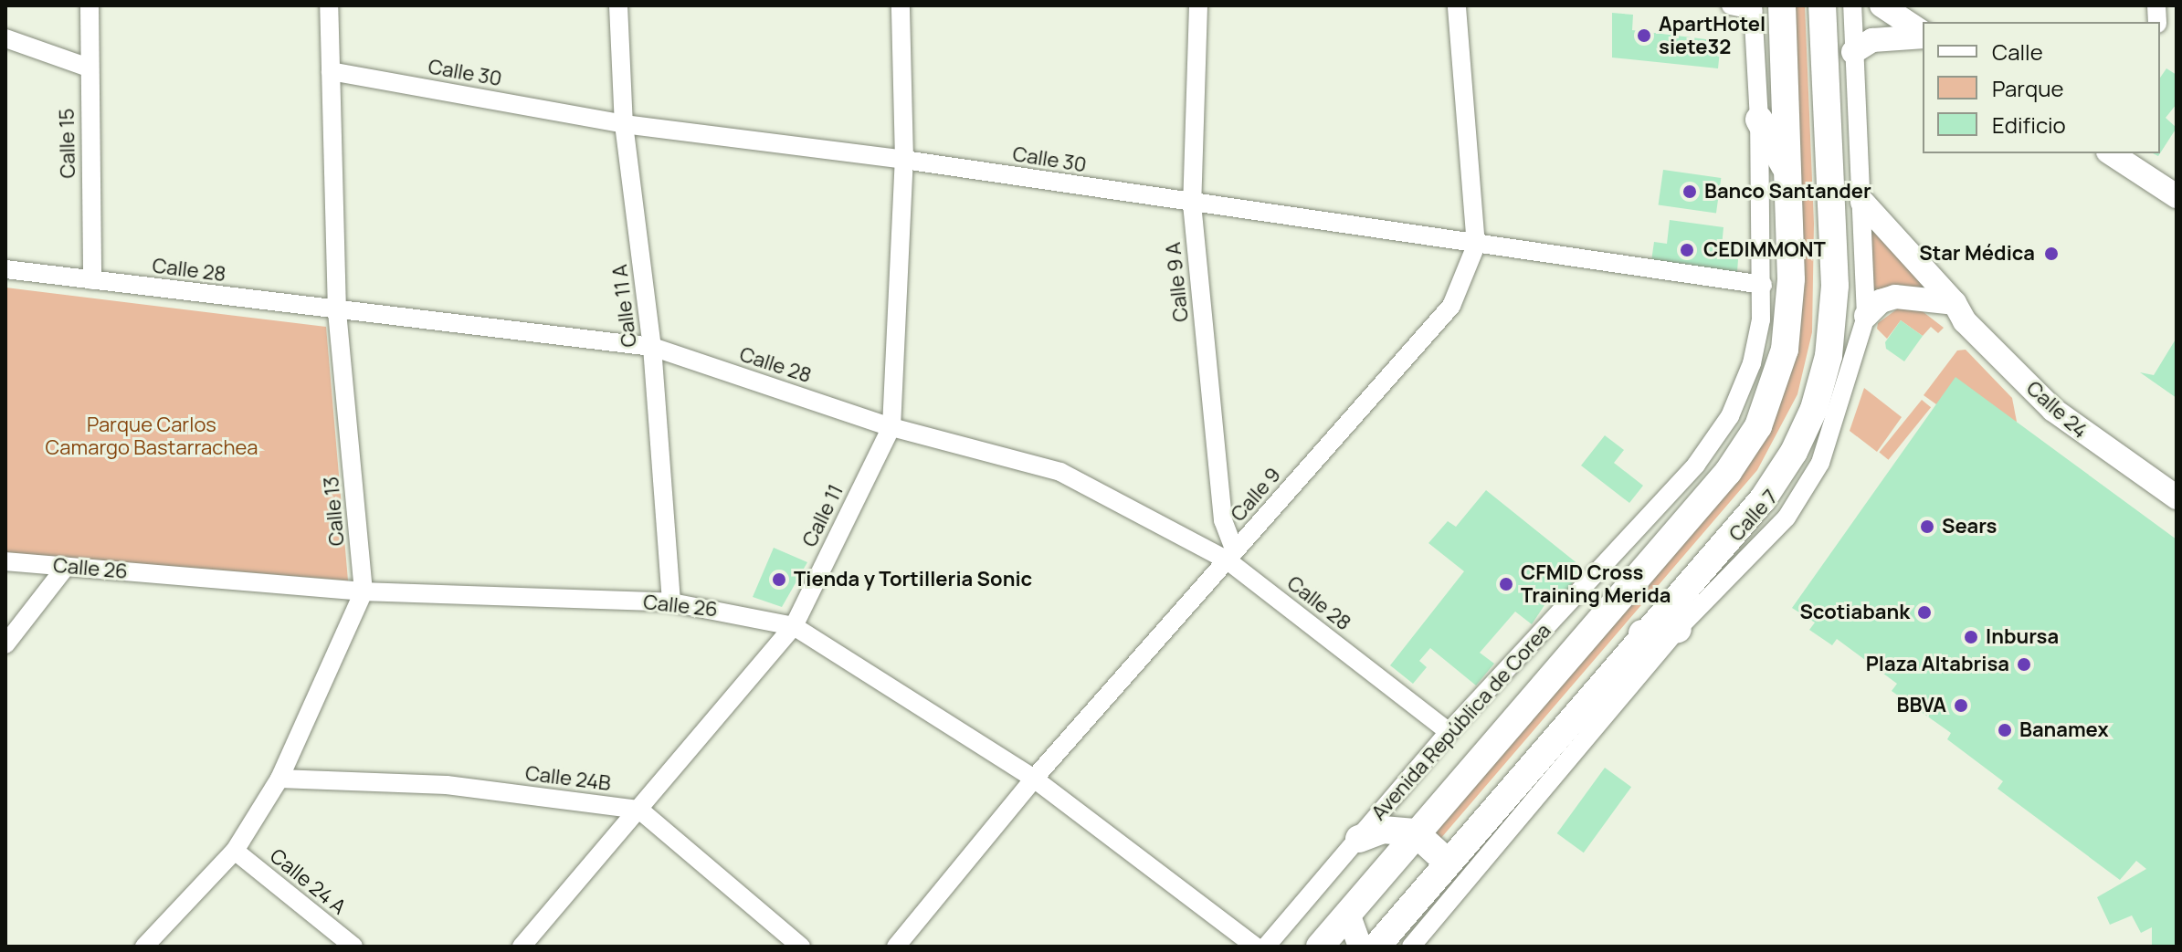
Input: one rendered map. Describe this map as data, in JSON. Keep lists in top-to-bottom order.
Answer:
{
  "streets": {
    "main road": ["Avenida República de Corea"],
    "street": [
      "Calle 30",
      "Calle 15",
      "Calle 28",
      "Calle 9 A",
      "Calle 11 A",
      "Calle 24",
      "Calle 9",
      "Calle 13",
      "Calle 11",
      "Calle 7",
      "Calle 26",
      "Calle 24B",
      "Calle 24 A"
    ]
  },
  "crossings": [
    ["Calle 30", "Calle 9 A"],
    ["Calle 30", "Calle 11 A"],
    ["Calle 30", "Calle 9"],
    ["Calle 30", "Calle 13"],
    ["Calle 30", "Calle 11"],
    ["Calle 30", "Avenida República de Corea"],
    ["Calle 15", "Calle 28"],
    ["Calle 28", "Calle 9 A"],
    ["Calle 28", "Calle 11 A"],
    ["Calle 28", "Calle 9"],
    ["Calle 28", "Calle 13"],
    ["Calle 28", "Calle 11"],
    ["Calle 28", "Avenida República de Corea"],
    ["Calle 9 A", "Calle 9"],
    ["Calle 11 A", "Calle 26"],
    ["Calle 24", "Calle 7"],
    ["Calle 9", "Calle 26"],
    ["Calle 13", "Calle 26"],
    ["Calle 13", "Calle 24B"],
    ["Calle 13", "Calle 24 A"],
    ["Calle 11", "Calle 26"],
    ["Calle 11", "Calle 24B"]
  ],
  "parks": ["Parque Carlos Camargo Bastarrachea"],
  "places": [
    "ApartHotel siete32",
    "Banco Santander",
    "CEDIMMONT",
    "Star Médica",
    "Sears",
    "Tienda y Tortilleria Sonic",
    "CFMID Cross Training Merida",
    "Scotiabank",
    "Inbursa",
    "Plaza Altabrisa",
    "BBVA",
    "Banamex"
  ],
  "legend": ["Calle", "Parque", "Edificio"]
}
